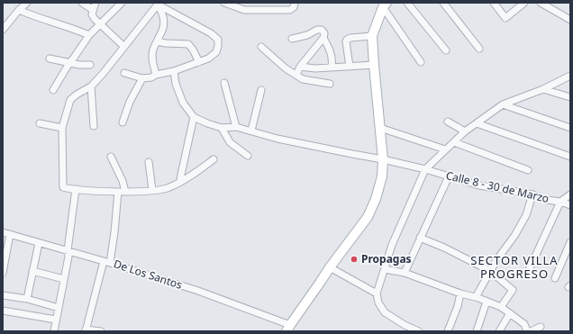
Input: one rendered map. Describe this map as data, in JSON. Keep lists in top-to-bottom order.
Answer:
{
  "streets": {
    "street": ["Calle 8 - 30 de Marzo", "De Los Santos"]
  },
  "districts": ["SECTOR VILLA PROGRESO"],
  "places": ["Propagas"]
}
